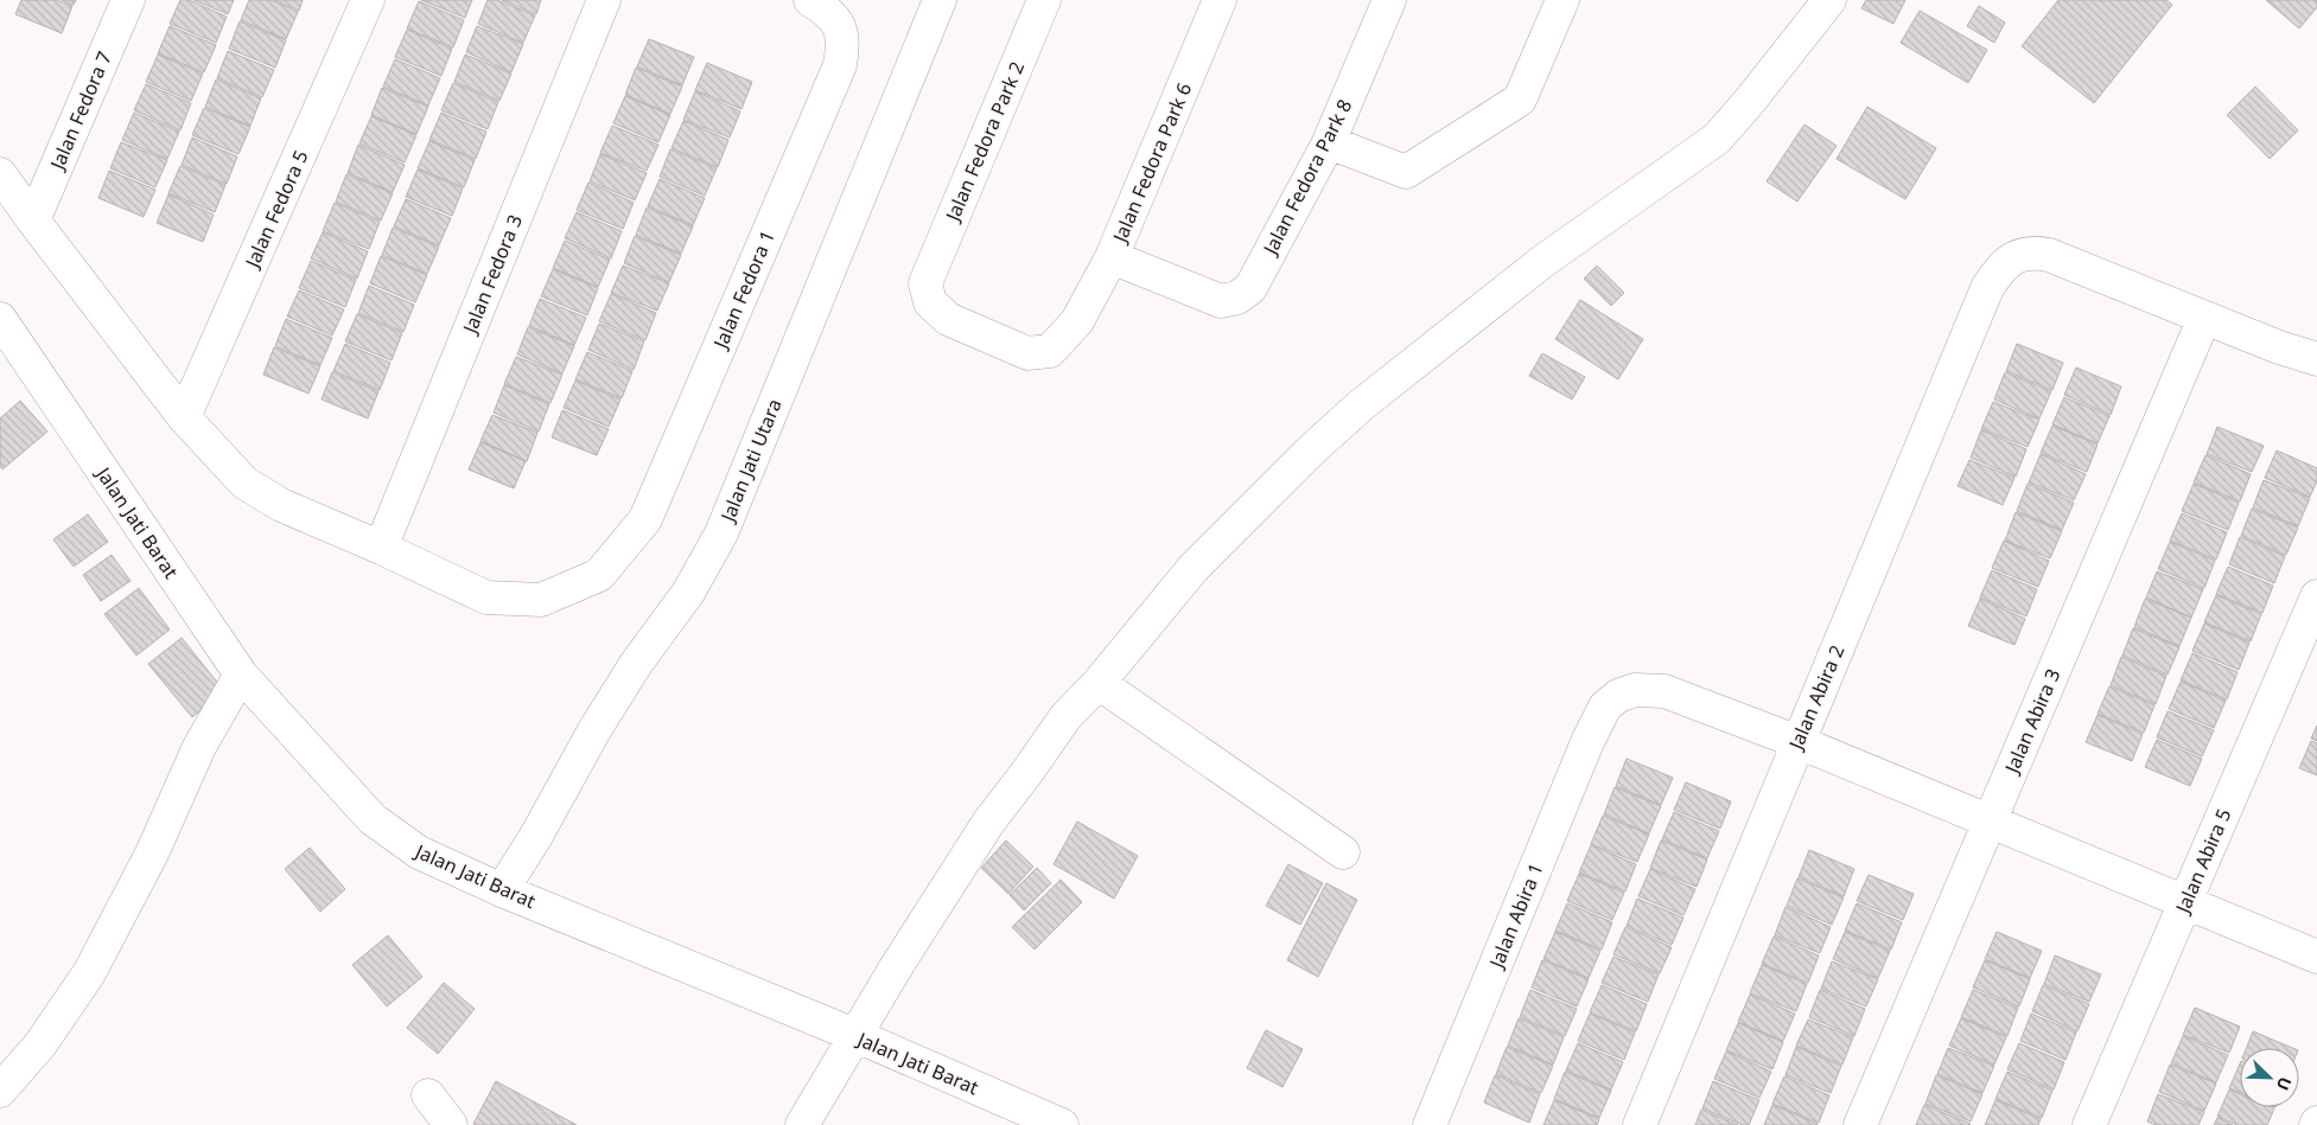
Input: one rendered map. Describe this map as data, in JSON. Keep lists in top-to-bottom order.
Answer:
{
  "streets": {
    "street": [
      "Jalan Fedora 7",
      "Jalan Fedora Park 2",
      "Jalan Fedora Park 6",
      "Jalan Fedora Park 8",
      "Jalan Fedora 5",
      "Jalan Fedora 3",
      "Jalan Fedora 1",
      "Jalan Jati Utara",
      "Jalan Jati Barat",
      "Jalan Abira 2",
      "Jalan Abira 3",
      "Jalan Abira 5",
      "Jalan Abira 1"
    ]
  },
  "crossings": [
    ["Jalan Fedora Park 2", "Jalan Fedora Park 6"],
    ["Jalan Fedora Park 6", "Jalan Fedora Park 8"],
    ["Jalan Fedora 3", "Jalan Fedora 1"],
    ["Jalan Jati Utara", "Jalan Jati Barat"],
    ["Jalan Abira 2", "Jalan Abira 3"],
    ["Jalan Abira 2", "Jalan Abira 1"]
  ],
  "north": "bottom right"
}
